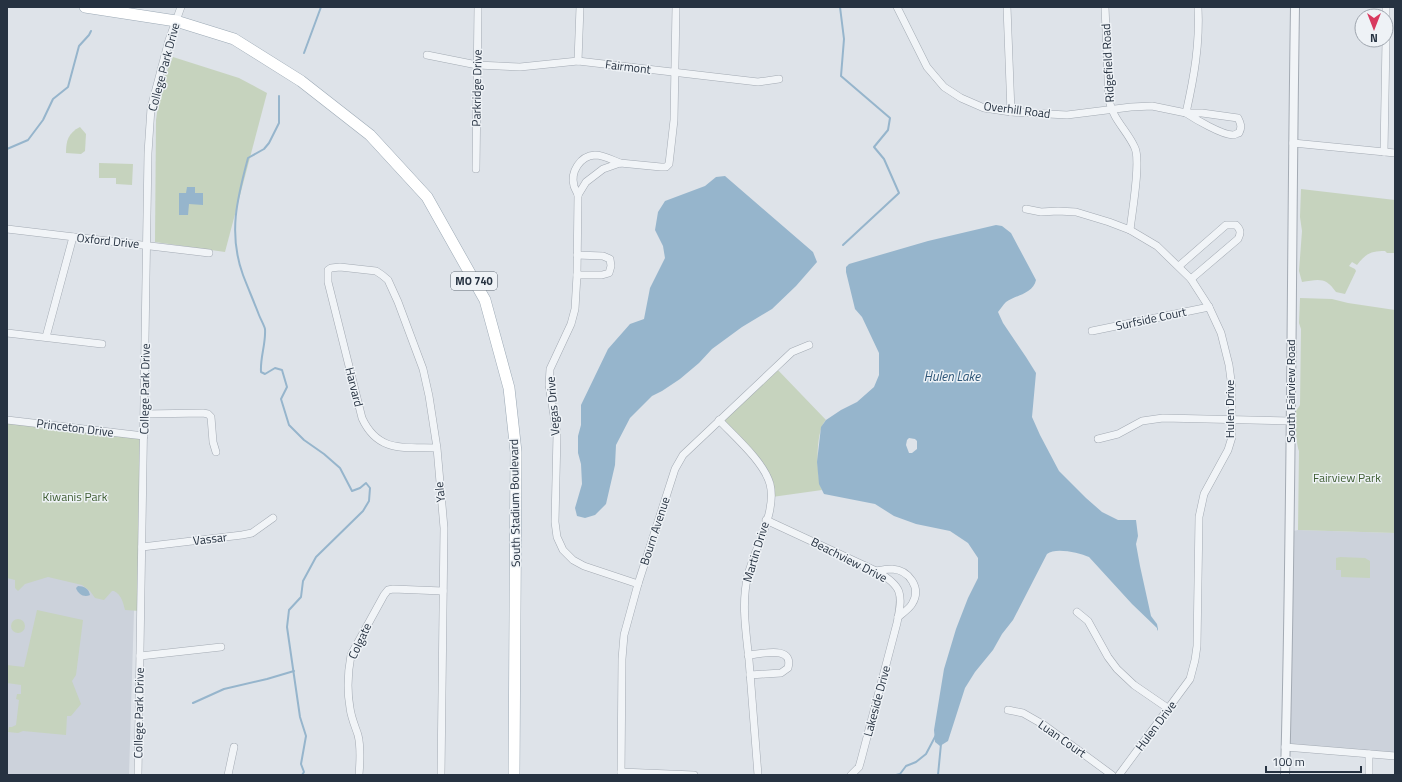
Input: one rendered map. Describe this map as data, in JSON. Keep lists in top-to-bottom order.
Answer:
{
  "streets": {
    "main road": ["MO 740", "South Stadium Boulevard"],
    "street": [
      "Ridgefield Road",
      "College Park Drive",
      "Fairmont",
      "Parkridge Drive",
      "Overhill Road",
      "Oxford Drive",
      "Surfside Court",
      "Harvard",
      "South Fairview Road",
      "Vegas Drive",
      "Hulen Drive",
      "Princeton Drive",
      "Yale",
      "Bourn Avenue",
      "Vassar",
      "Martin Drive",
      "Beachview Drive",
      "Colgate",
      "Lakeside Drive",
      "Luan Court"
    ]
  },
  "crossings": [
    ["Ridgefield Road", "Overhill Road"],
    ["Ridgefield Road", "Hulen Drive"],
    ["College Park Drive", "Oxford Drive"],
    ["College Park Drive", "Princeton Drive"],
    ["College Park Drive", "South Stadium Boulevard"],
    ["College Park Drive", "Vassar"],
    ["Fairmont", "Parkridge Drive"],
    ["Surfside Court", "Hulen Drive"],
    ["Harvard", "Yale"],
    ["Vegas Drive", "Bourn Avenue"],
    ["Yale", "Colgate"],
    ["Bourn Avenue", "Martin Drive"],
    ["Martin Drive", "Beachview Drive"],
    ["Beachview Drive", "Lakeside Drive"]
  ],
  "water": ["Hulen Lake"],
  "parks": ["Fairview Park", "Kiwanis Park"],
  "scale_bar": "100 m",
  "north": "bottom"
}
